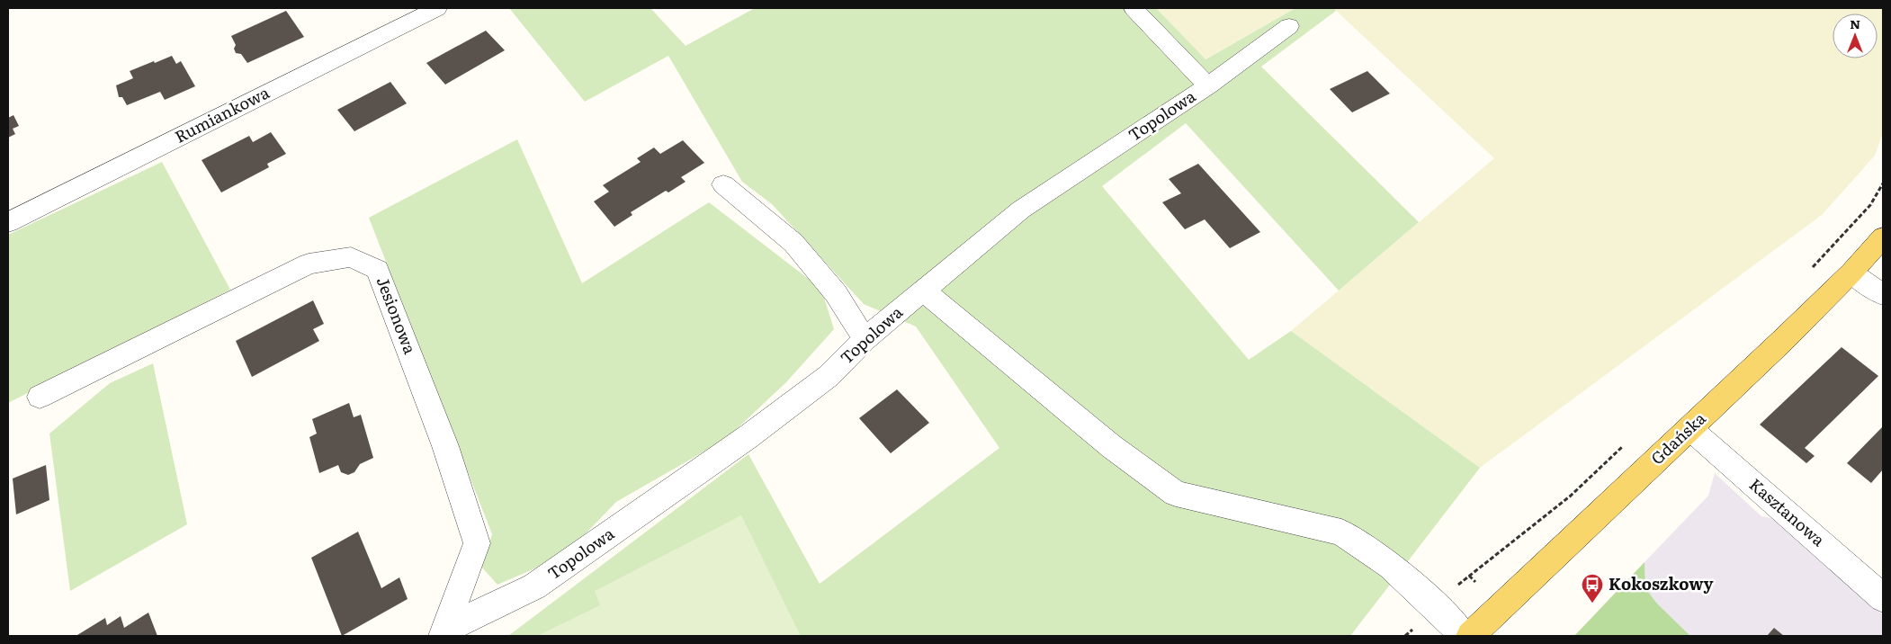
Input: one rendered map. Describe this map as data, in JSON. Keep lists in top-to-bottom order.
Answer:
{
  "streets": {
    "main road": ["Gdańska"],
    "street": [
      "Rumiankowa",
      "Topolowa",
      "Jesionowa",
      "Kasztanowa"
    ]
  },
  "crossings": [
    ["Topolowa", "Jesionowa"],
    ["Gdańska", "Kasztanowa"]
  ],
  "places": {
    "bus stop": ["Kokoszkowy"]
  },
  "north": "top"
}
